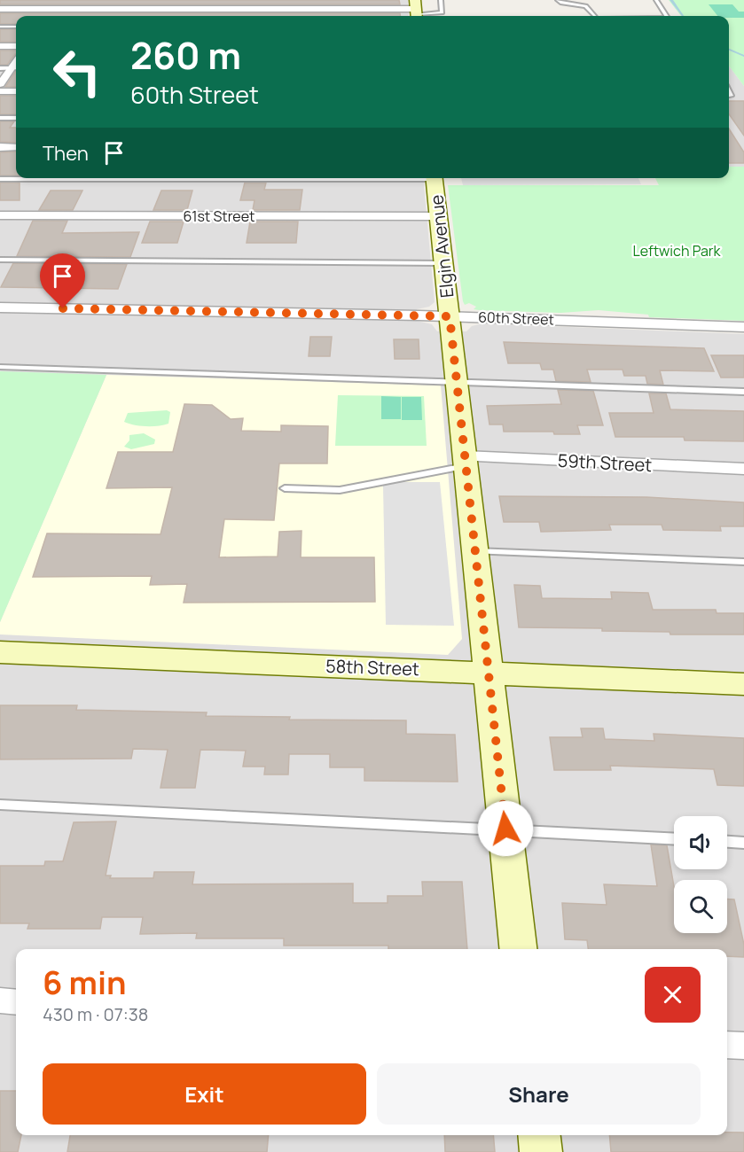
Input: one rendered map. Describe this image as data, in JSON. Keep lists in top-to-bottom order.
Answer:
{
  "streets": {
    "street": [
      "61st Street",
      "Elgin Avenue",
      "60th Street",
      "59th Street",
      "58th Street"
    ]
  },
  "crossings": [
    ["61st Street", "Elgin Avenue"],
    ["Elgin Avenue", "60th Street"],
    ["Elgin Avenue", "59th Street"],
    ["Elgin Avenue", "58th Street"]
  ],
  "parks": ["Leftwich Park"],
  "page": {
    "turn": ["260 m", "60th Street"],
    "then": "Then",
    "heading": ["6 min", "430 m · 07:38"],
    "buttons": ["Exit", "Share"]
  }
}
